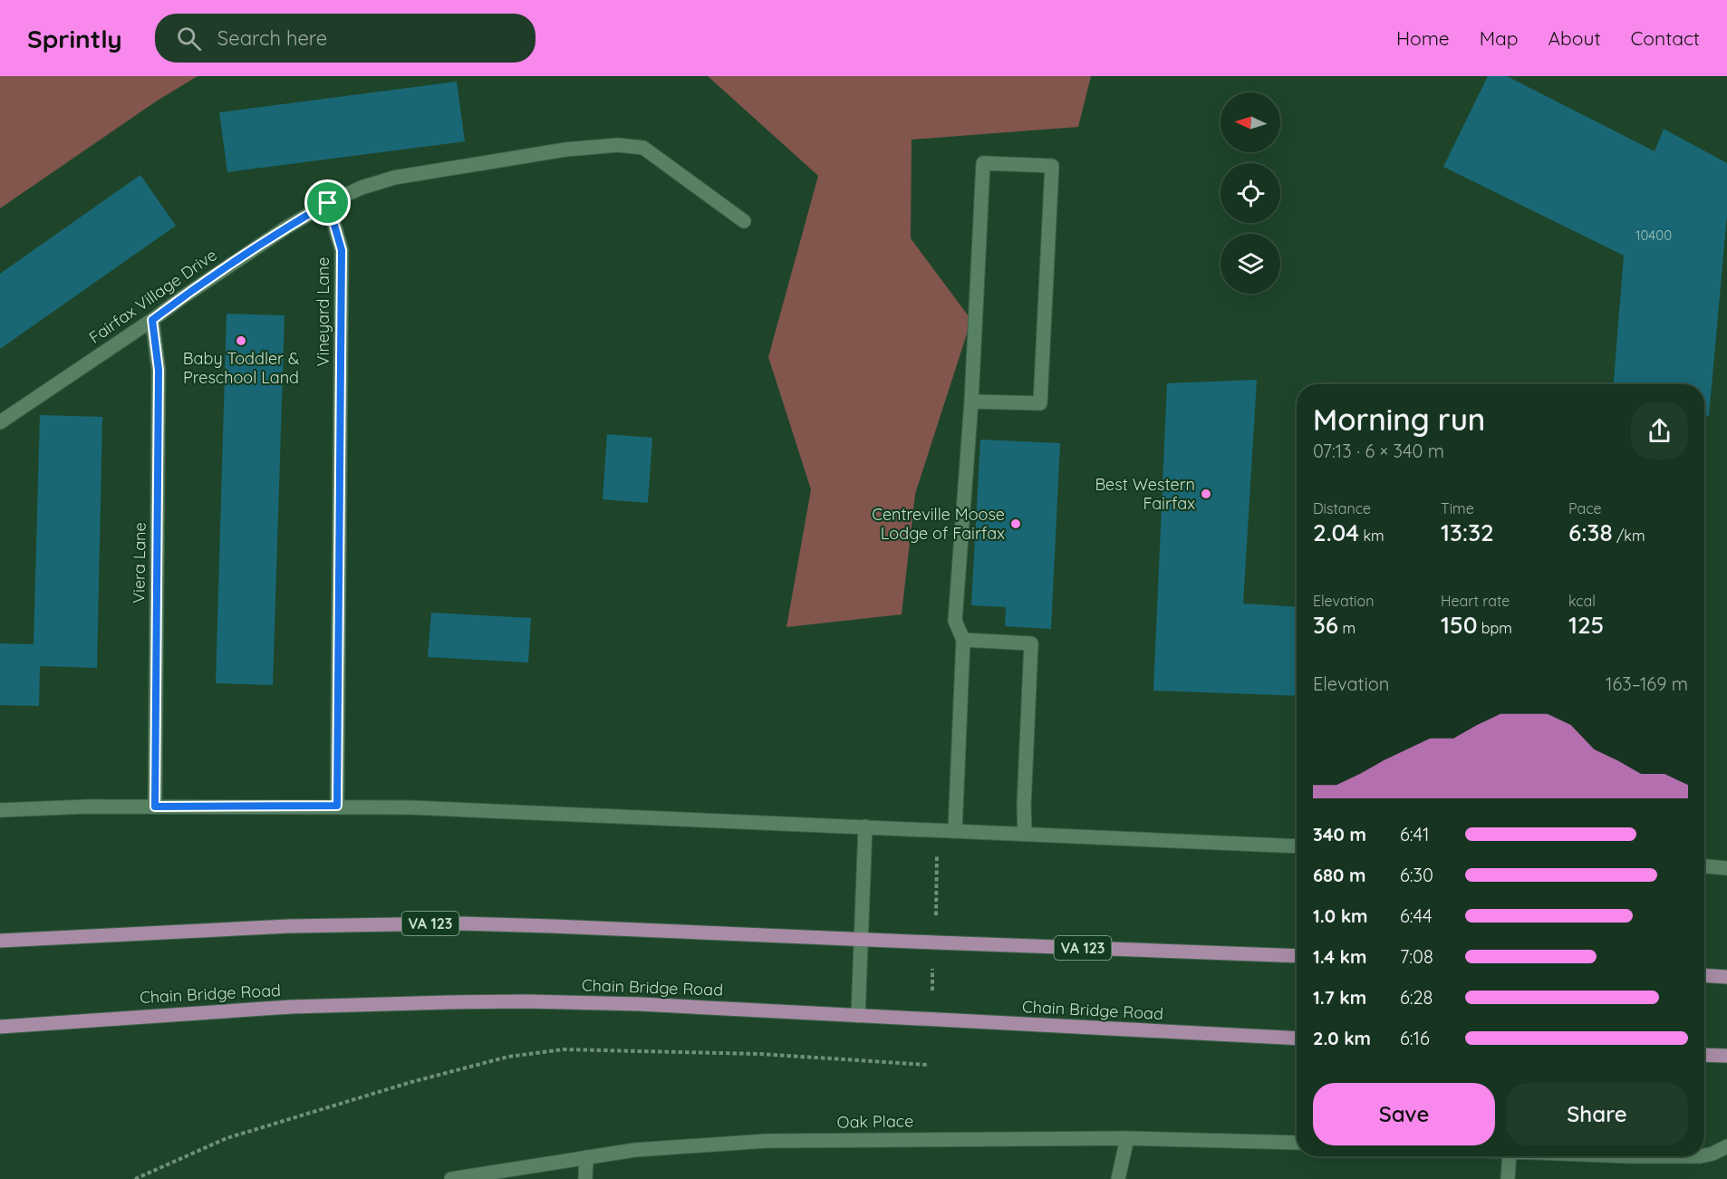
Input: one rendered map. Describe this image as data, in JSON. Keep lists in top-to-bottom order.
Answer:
{
  "streets": {
    "main road": ["VA 123", "Chain Bridge Road"],
    "street": [
      "Fairfax Village Drive",
      "Vineyard Lane",
      "Viera Lane",
      "Oak Place"
    ]
  },
  "crossings": [
    ["Fairfax Village Drive", "Vineyard Lane"],
    ["Fairfax Village Drive", "Viera Lane"]
  ],
  "places": ["Baby Toddler & Preschool Land", "Best Western Fairfax", "Centreville Moose Lodge of Fairfax"],
  "house_numbers": ["10400"],
  "north": "left",
  "page": {
    "header": "Sprintly",
    "search": "Search here",
    "nav": [
      "Home",
      "Map",
      "About",
      "Contact"
    ],
    "heading": ["Morning run", "07:13 · 6 × 340 m"],
    "stats": [
      ["Distance", "2.04 km"],
      ["Time", "13:32"],
      ["Pace", "6:38 /km"],
      ["Elevation", "36 m"],
      ["Heart rate", "150 bpm"],
      ["kcal", "125"]
    ],
    "chart": ["Elevation", "163–169 m"],
    "list": [
      {
        "name": "340 m",
        "note": "6:41"
      },
      {
        "name": "680 m",
        "note": "6:30"
      },
      {
        "name": "1.0 km",
        "note": "6:44"
      },
      {
        "name": "1.4 km",
        "note": "7:08"
      },
      {
        "name": "1.7 km",
        "note": "6:28"
      },
      {
        "name": "2.0 km",
        "note": "6:16"
      }
    ],
    "buttons": ["Save", "Share"]
  }
}
